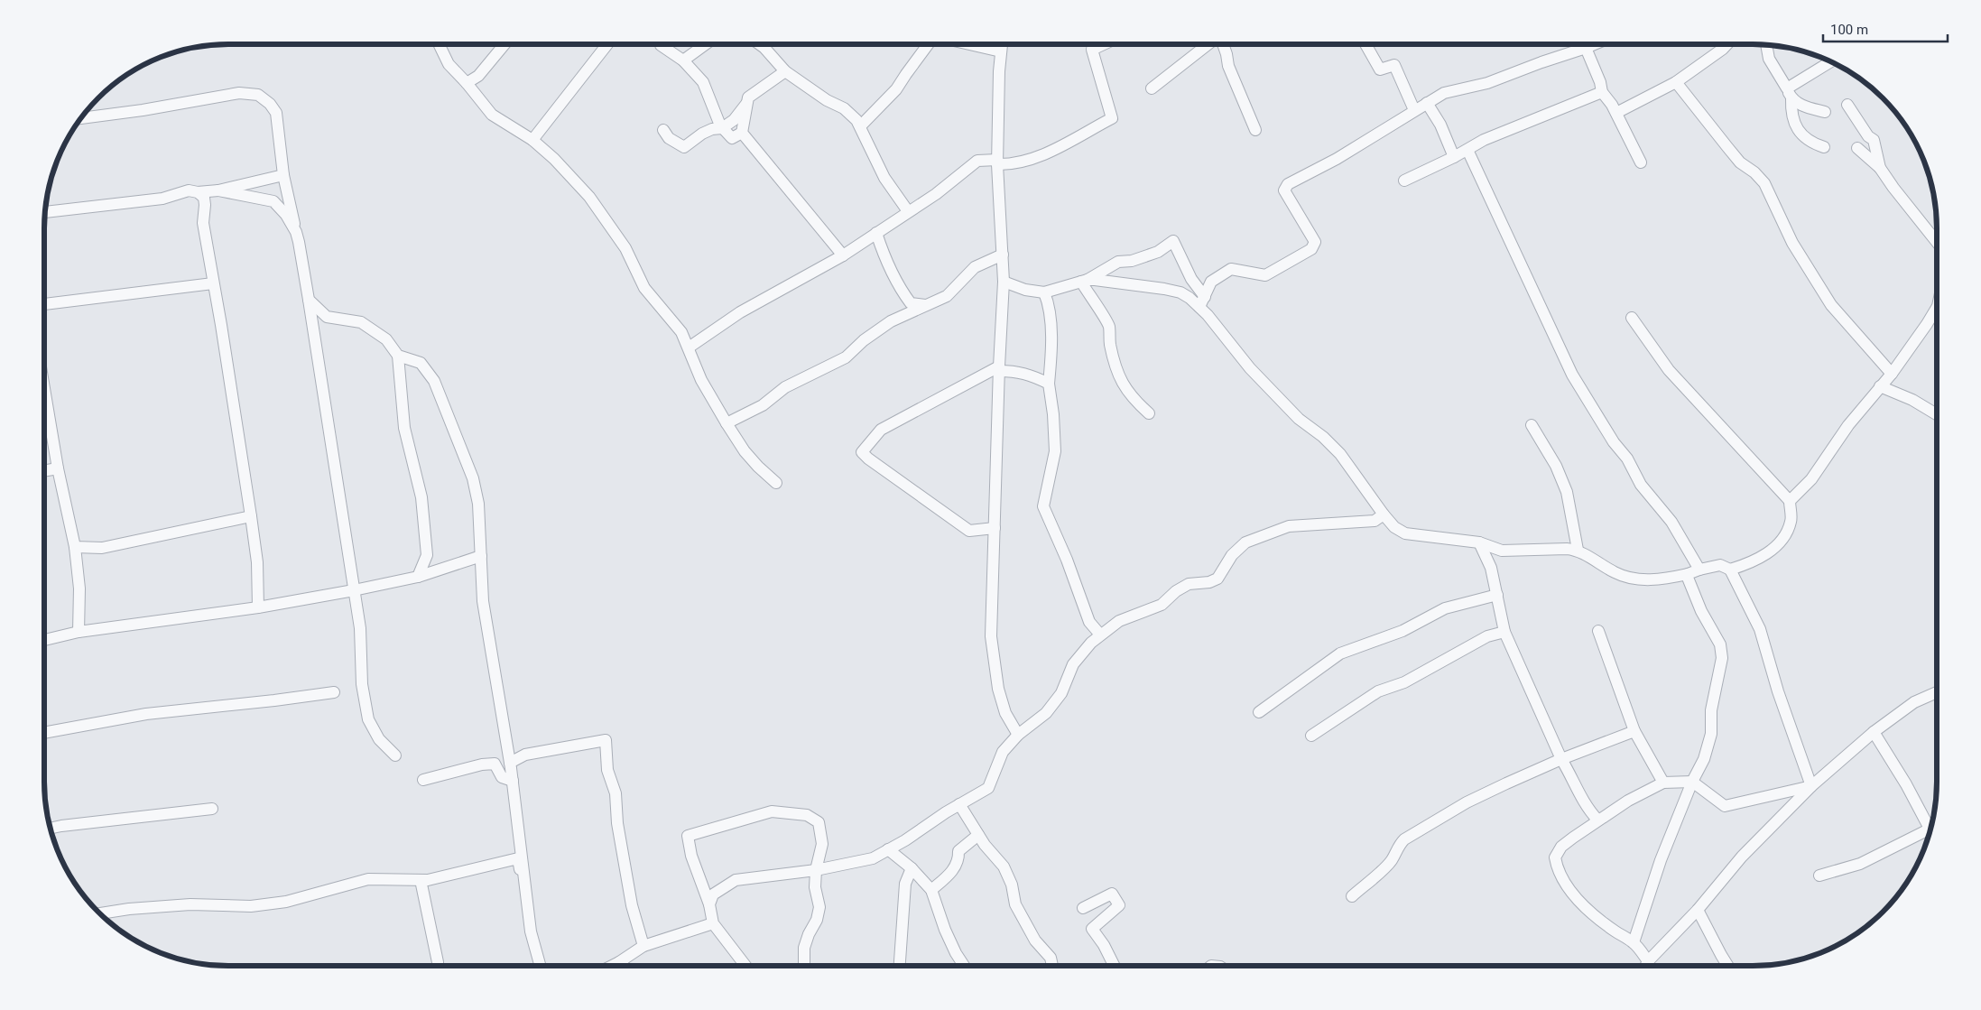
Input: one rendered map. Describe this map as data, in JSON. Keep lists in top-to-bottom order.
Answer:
{
  "scale_bar": "100 m"
}
